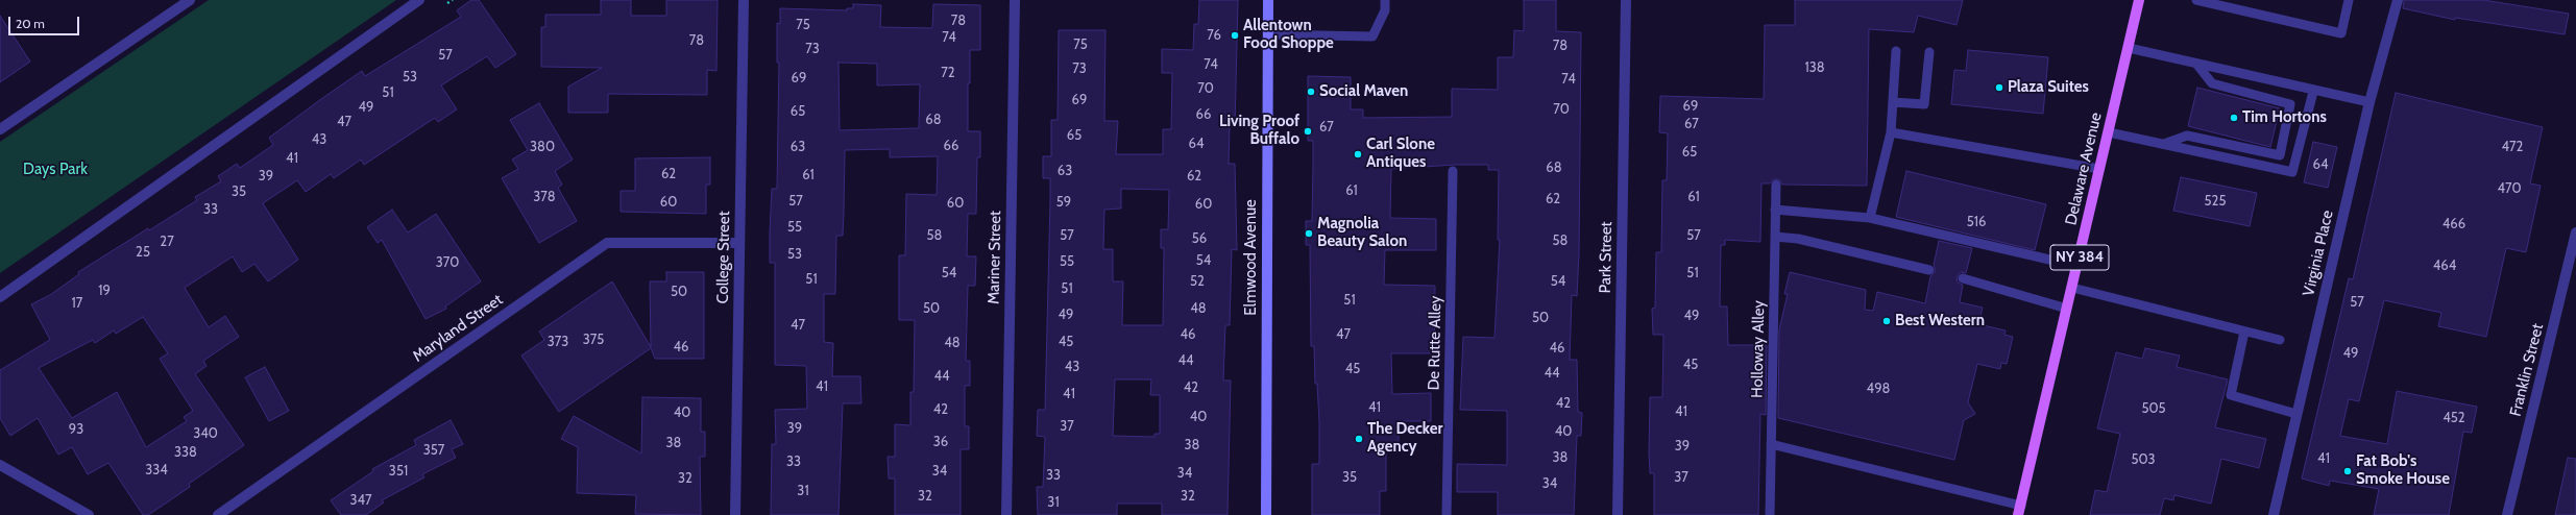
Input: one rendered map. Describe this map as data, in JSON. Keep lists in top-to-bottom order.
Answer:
{
  "streets": {
    "main road": ["Delaware Avenue", "NY 384"],
    "street": [
      "Virginia Place",
      "College Street",
      "Mariner Street",
      "Elmwood Avenue",
      "Park Street",
      "Maryland Street",
      "Franklin Street"
    ],
    "lane": ["De Rutte Alley", "Holloway Alley"]
  },
  "crossings": [
    ["College Street", "Maryland Street"]
  ],
  "parks": ["Days Park"],
  "places": [
    "Allentown Food Shoppe",
    "Plaza Suites",
    "Social Maven",
    "Tim Hortons",
    "Living Proof Buffalo",
    "Carl Slone Antiques",
    "Magnolia Beauty Salon",
    "Best Western",
    "The Decker Agency",
    "Fat Bob's Smoke House"
  ],
  "house_numbers": [
    "78",
    "75",
    "76",
    "74",
    "78",
    "75",
    "78",
    "73",
    "57",
    "74",
    "138",
    "73",
    "72",
    "53",
    "69",
    "74",
    "70",
    "51",
    "69",
    "69",
    "49",
    "70",
    "65",
    "66",
    "68",
    "47",
    "67",
    "67",
    "65",
    "43",
    "64",
    "66",
    "380",
    "63",
    "472",
    "65",
    "41",
    "64",
    "68",
    "63",
    "62",
    "61",
    "39",
    "62",
    "470",
    "61",
    "35",
    "378",
    "61",
    "62",
    "57",
    "525",
    "60",
    "59",
    "60",
    "60",
    "33",
    "516",
    "466",
    "55",
    "58",
    "57",
    "57",
    "56",
    "58",
    "27",
    "25",
    "53",
    "54",
    "55",
    "370",
    "464",
    "54",
    "51",
    "51",
    "52",
    "54",
    "51",
    "19",
    "50",
    "51",
    "57",
    "17",
    "50",
    "48",
    "49",
    "49",
    "50",
    "47",
    "46",
    "47",
    "375",
    "373",
    "45",
    "48",
    "46",
    "46",
    "49",
    "44",
    "45",
    "43",
    "45",
    "44",
    "44",
    "41",
    "42",
    "498",
    "41",
    "42",
    "41",
    "505",
    "42",
    "41",
    "40",
    "40",
    "452",
    "37",
    "39",
    "93",
    "40",
    "340",
    "36",
    "38",
    "38",
    "39",
    "357",
    "338",
    "38",
    "41",
    "503",
    "33",
    "334",
    "351",
    "34",
    "34",
    "33",
    "35",
    "37",
    "32",
    "34",
    "31",
    "32",
    "32",
    "347",
    "31"
  ],
  "scale_bar": "20 m"
}
